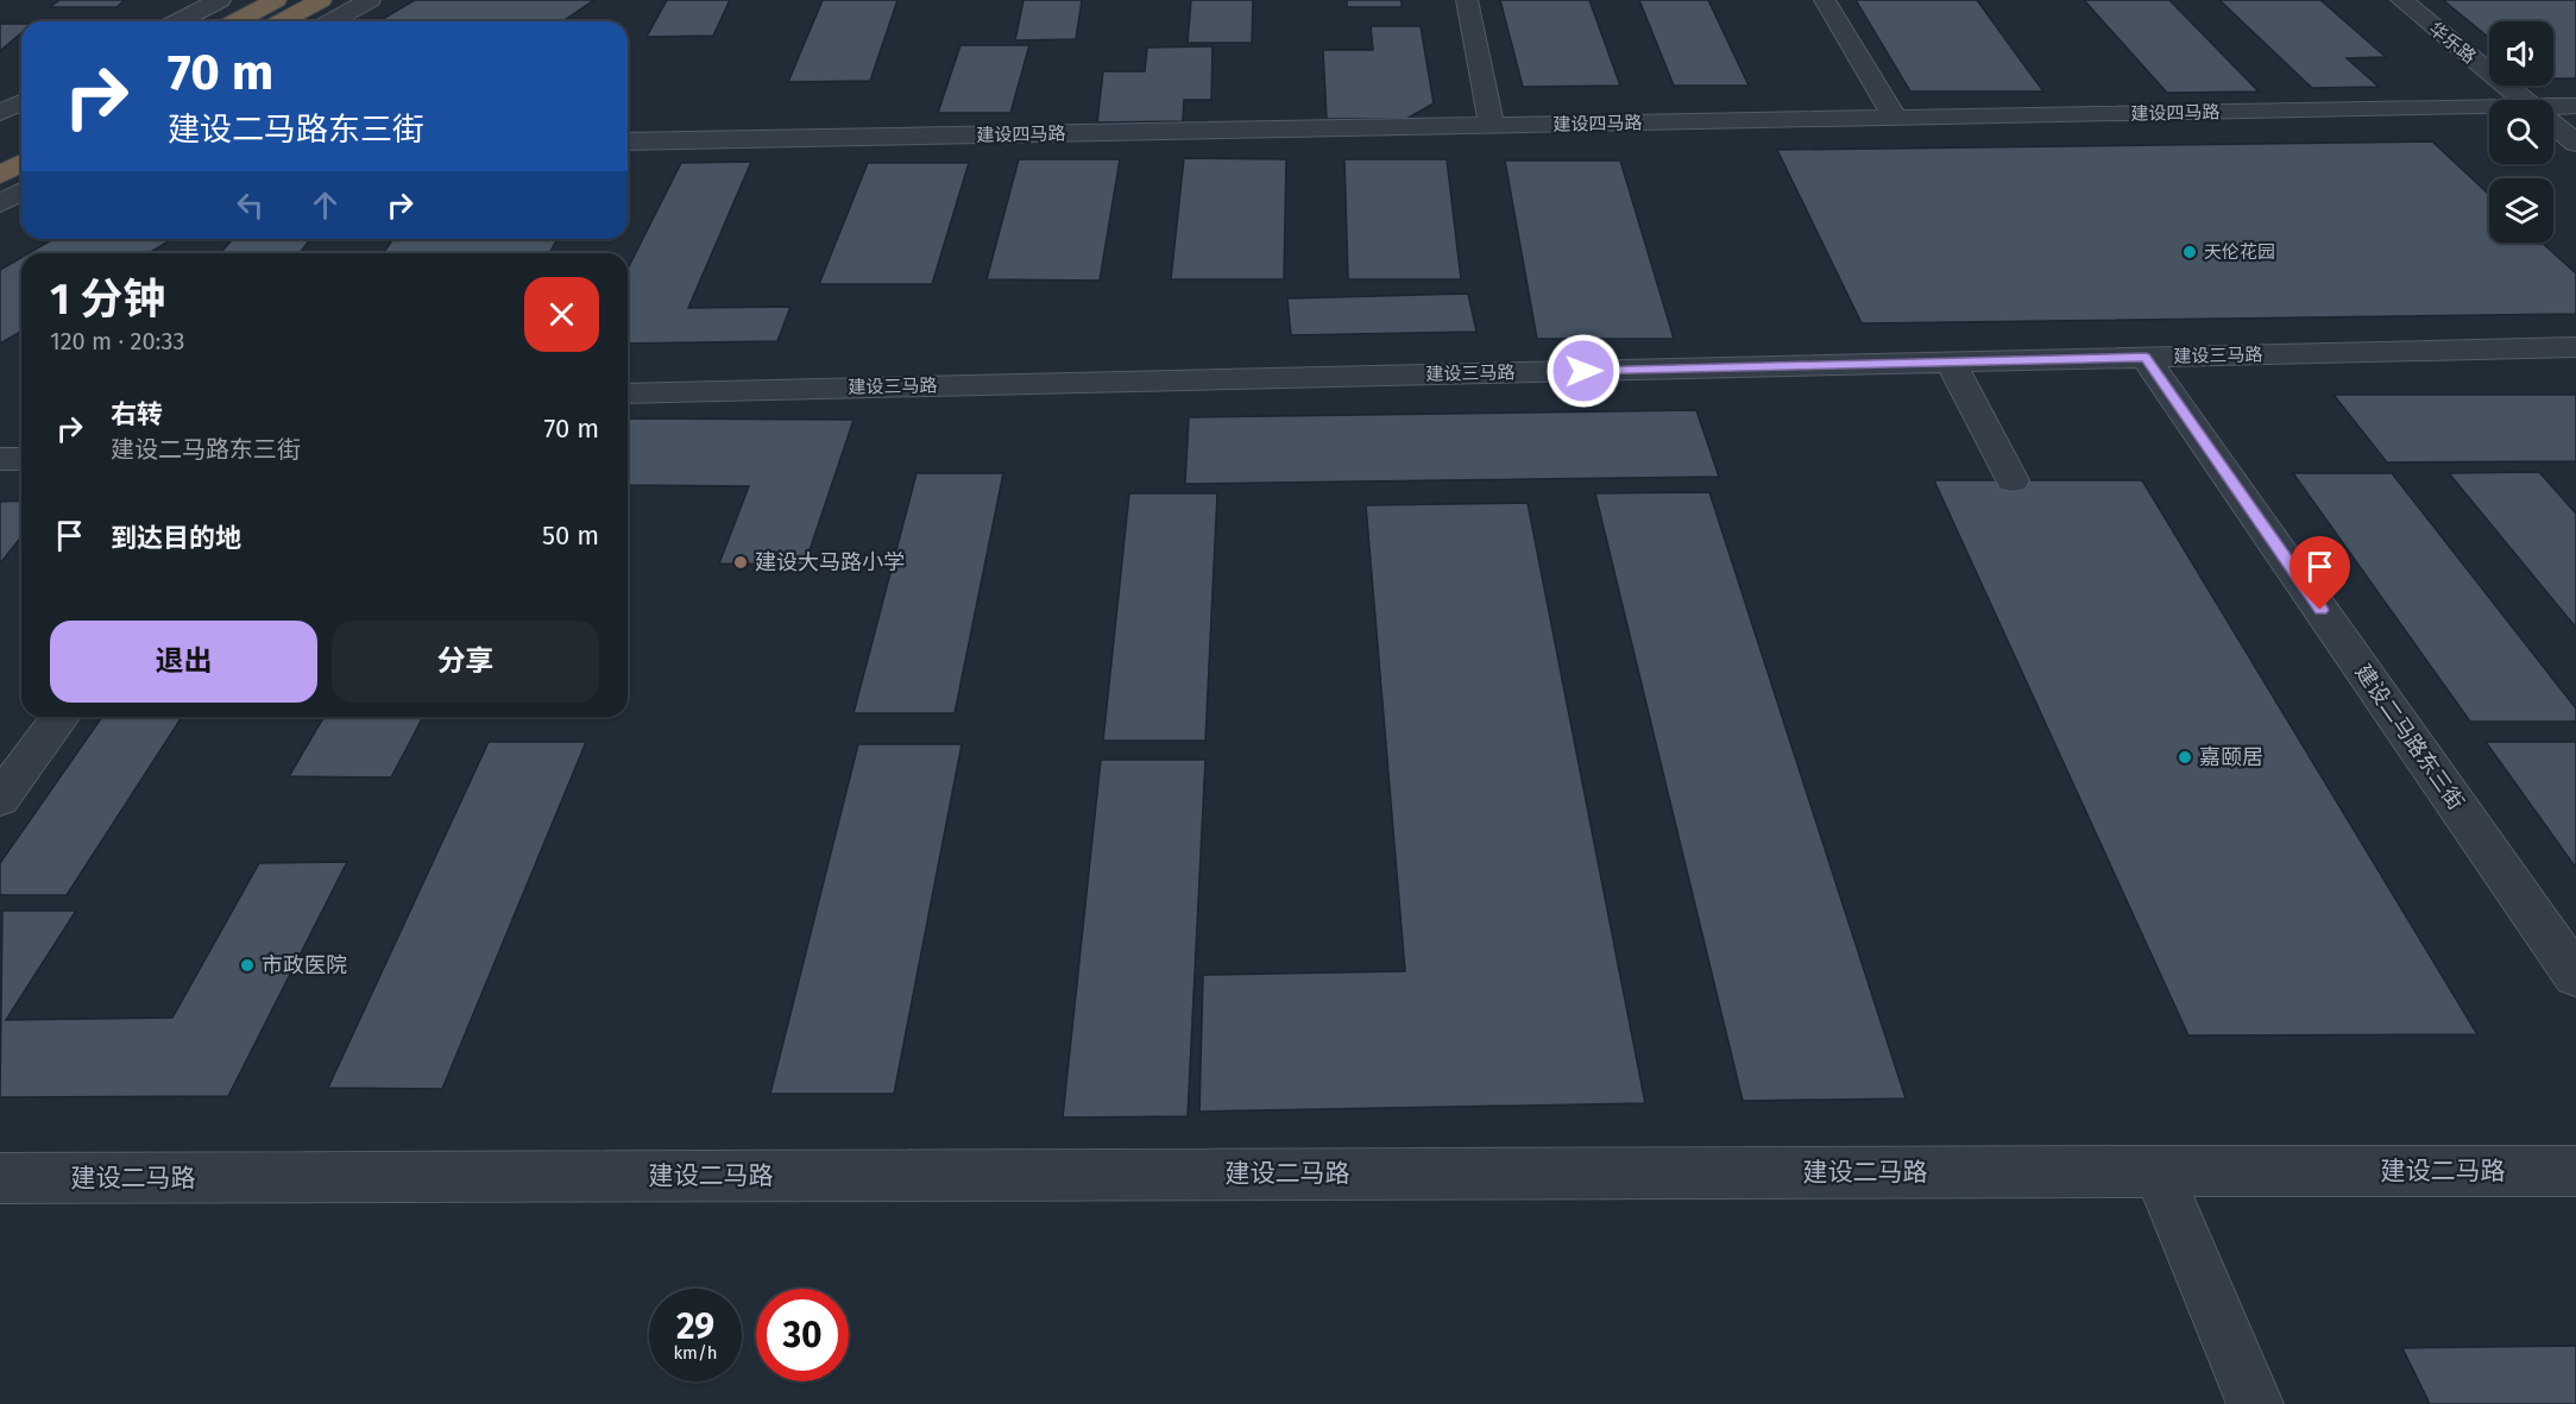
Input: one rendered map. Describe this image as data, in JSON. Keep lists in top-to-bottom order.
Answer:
{
  "streets": {
    "street": [
      "华乐路",
      "建设四马路",
      "建设三马路",
      "建设二马路东三街",
      "建设二马路"
    ]
  },
  "crossings": [
    ["建设三马路", "建设二马路东三街"]
  ],
  "places": [
    "天伦花园",
    "建设大马路小学",
    "嘉颐居",
    "市政医院"
  ],
  "page": {
    "turn": ["70 m", "建设二马路东三街"],
    "heading": ["1 分钟", "120 m · 20:33"],
    "list": [
      {
        "name": "右转",
        "note": "建设二马路东三街",
        "value": "70 m"
      },
      {
        "name": "到达目的地",
        "value": "50 m"
      }
    ],
    "buttons": ["退出", "分享"],
    "speed": "29 km/h",
    "limit": "30"
  }
}
